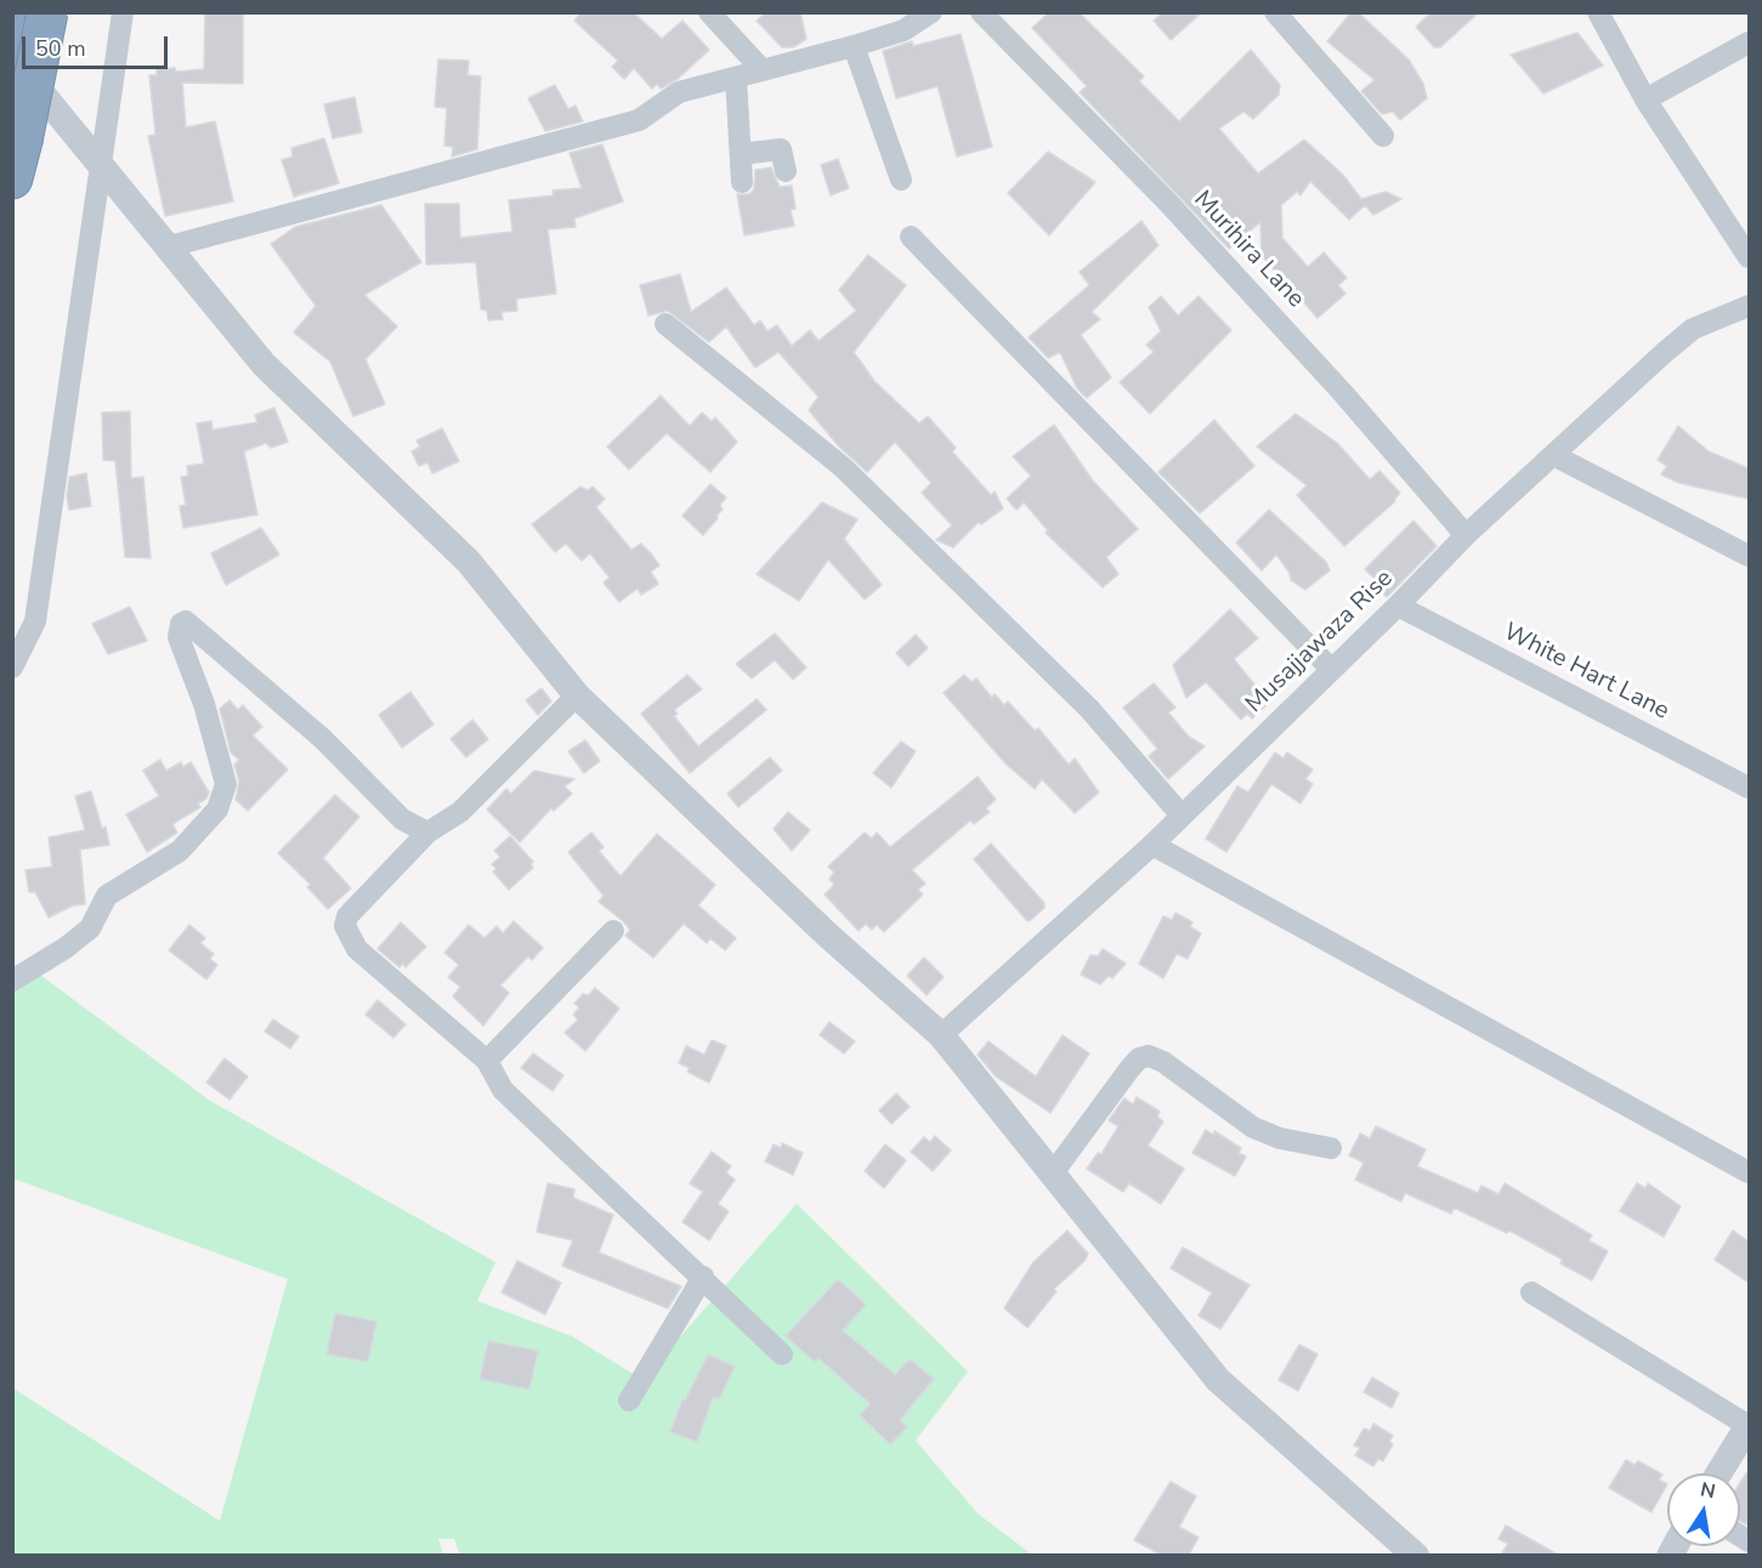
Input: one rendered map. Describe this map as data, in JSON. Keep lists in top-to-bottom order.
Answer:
{
  "streets": {
    "street": ["Murihira Lane", "Musajjawaza Rise", "White Hart Lane"]
  },
  "crossings": [
    ["Murihira Lane", "Musajjawaza Rise"],
    ["Musajjawaza Rise", "White Hart Lane"]
  ],
  "scale_bar": "50 m",
  "north": "top"
}
